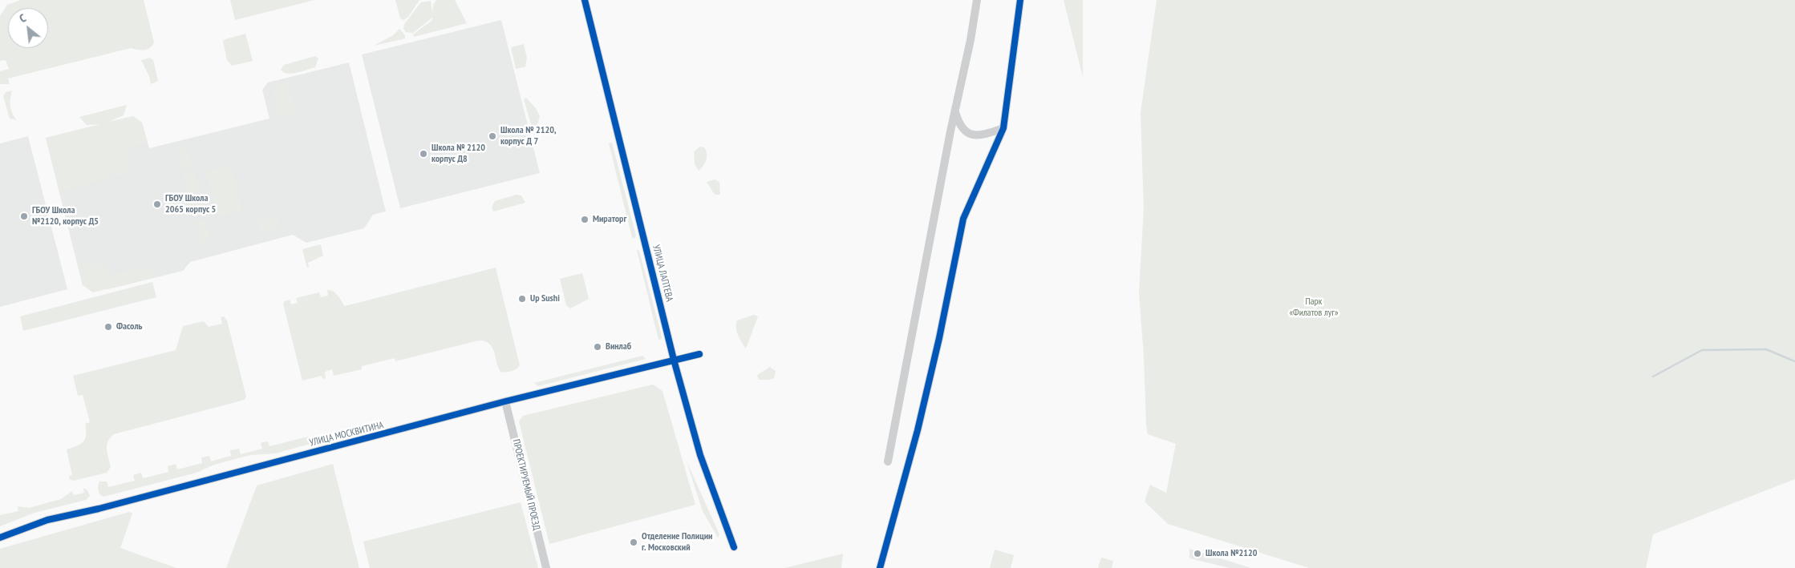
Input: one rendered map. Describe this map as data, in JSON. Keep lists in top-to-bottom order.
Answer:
{
  "streets": {
    "street": ["УЛИЦА ЛАПТЕВА", "УЛИЦА МОСКВИТИНА", "ПРОЕКТИРУЕМЫЙ ПРОЕЗД"]
  },
  "crossings": [
    ["УЛИЦА ЛАПТЕВА", "УЛИЦА МОСКВИТИНА"],
    ["УЛИЦА МОСКВИТИНА", "ПРОЕКТИРУЕМЫЙ ПРОЕЗД"]
  ],
  "parks": ["Парк «Филатов луг»"],
  "places": [
    "Школа № 2120, корпус Д 7",
    "Школа № 2120 корпус Д8",
    "ГБОУ Школа 2065 корпус 5",
    "ГБОУ Школа №2120, корпус Д5",
    "Мираторг",
    "Up Sushi",
    "Фасоль",
    "Винлаб",
    "Отделение Полиции г. Московский",
    "Школа №2120"
  ],
  "north": "top left"
}
